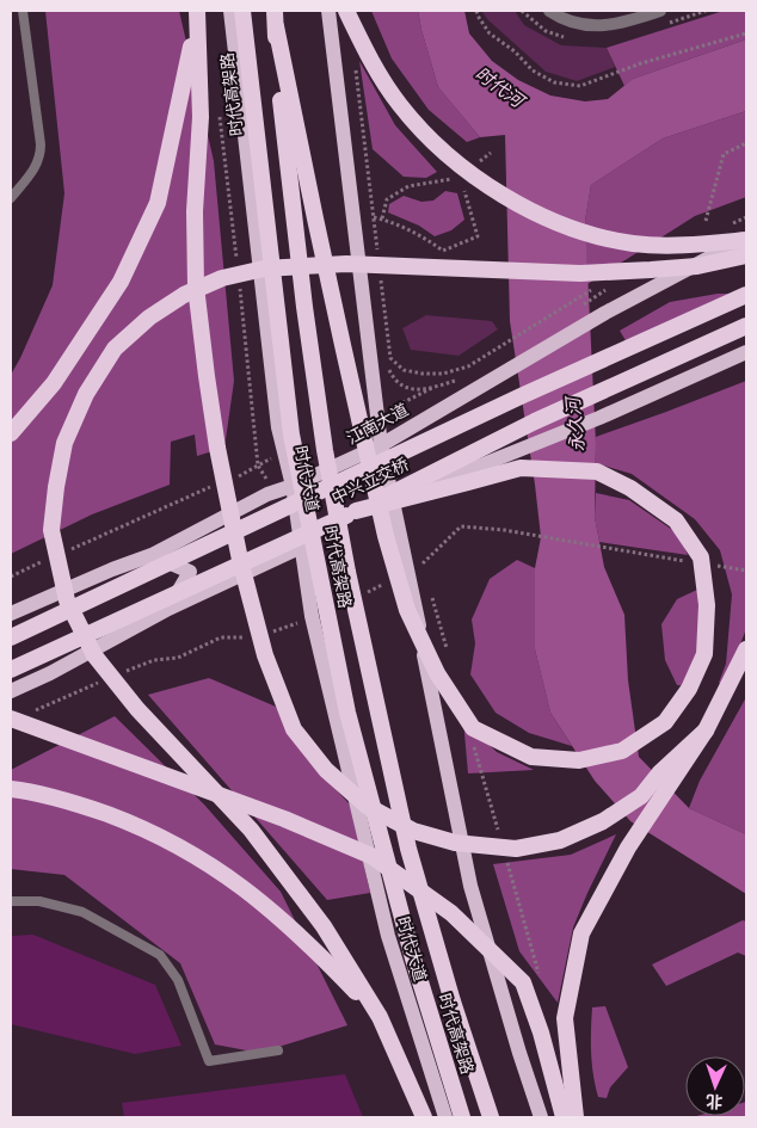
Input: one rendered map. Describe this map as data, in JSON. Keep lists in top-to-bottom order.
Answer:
{
  "streets": {
    "highway": ["时代高架路", "中兴立交桥"],
    "main road": ["江南大道", "时代大道"]
  },
  "crossings": [
    ["江南大道", "时代大道"]
  ],
  "water": ["时代河", "永久河"],
  "north": "bottom"
}
